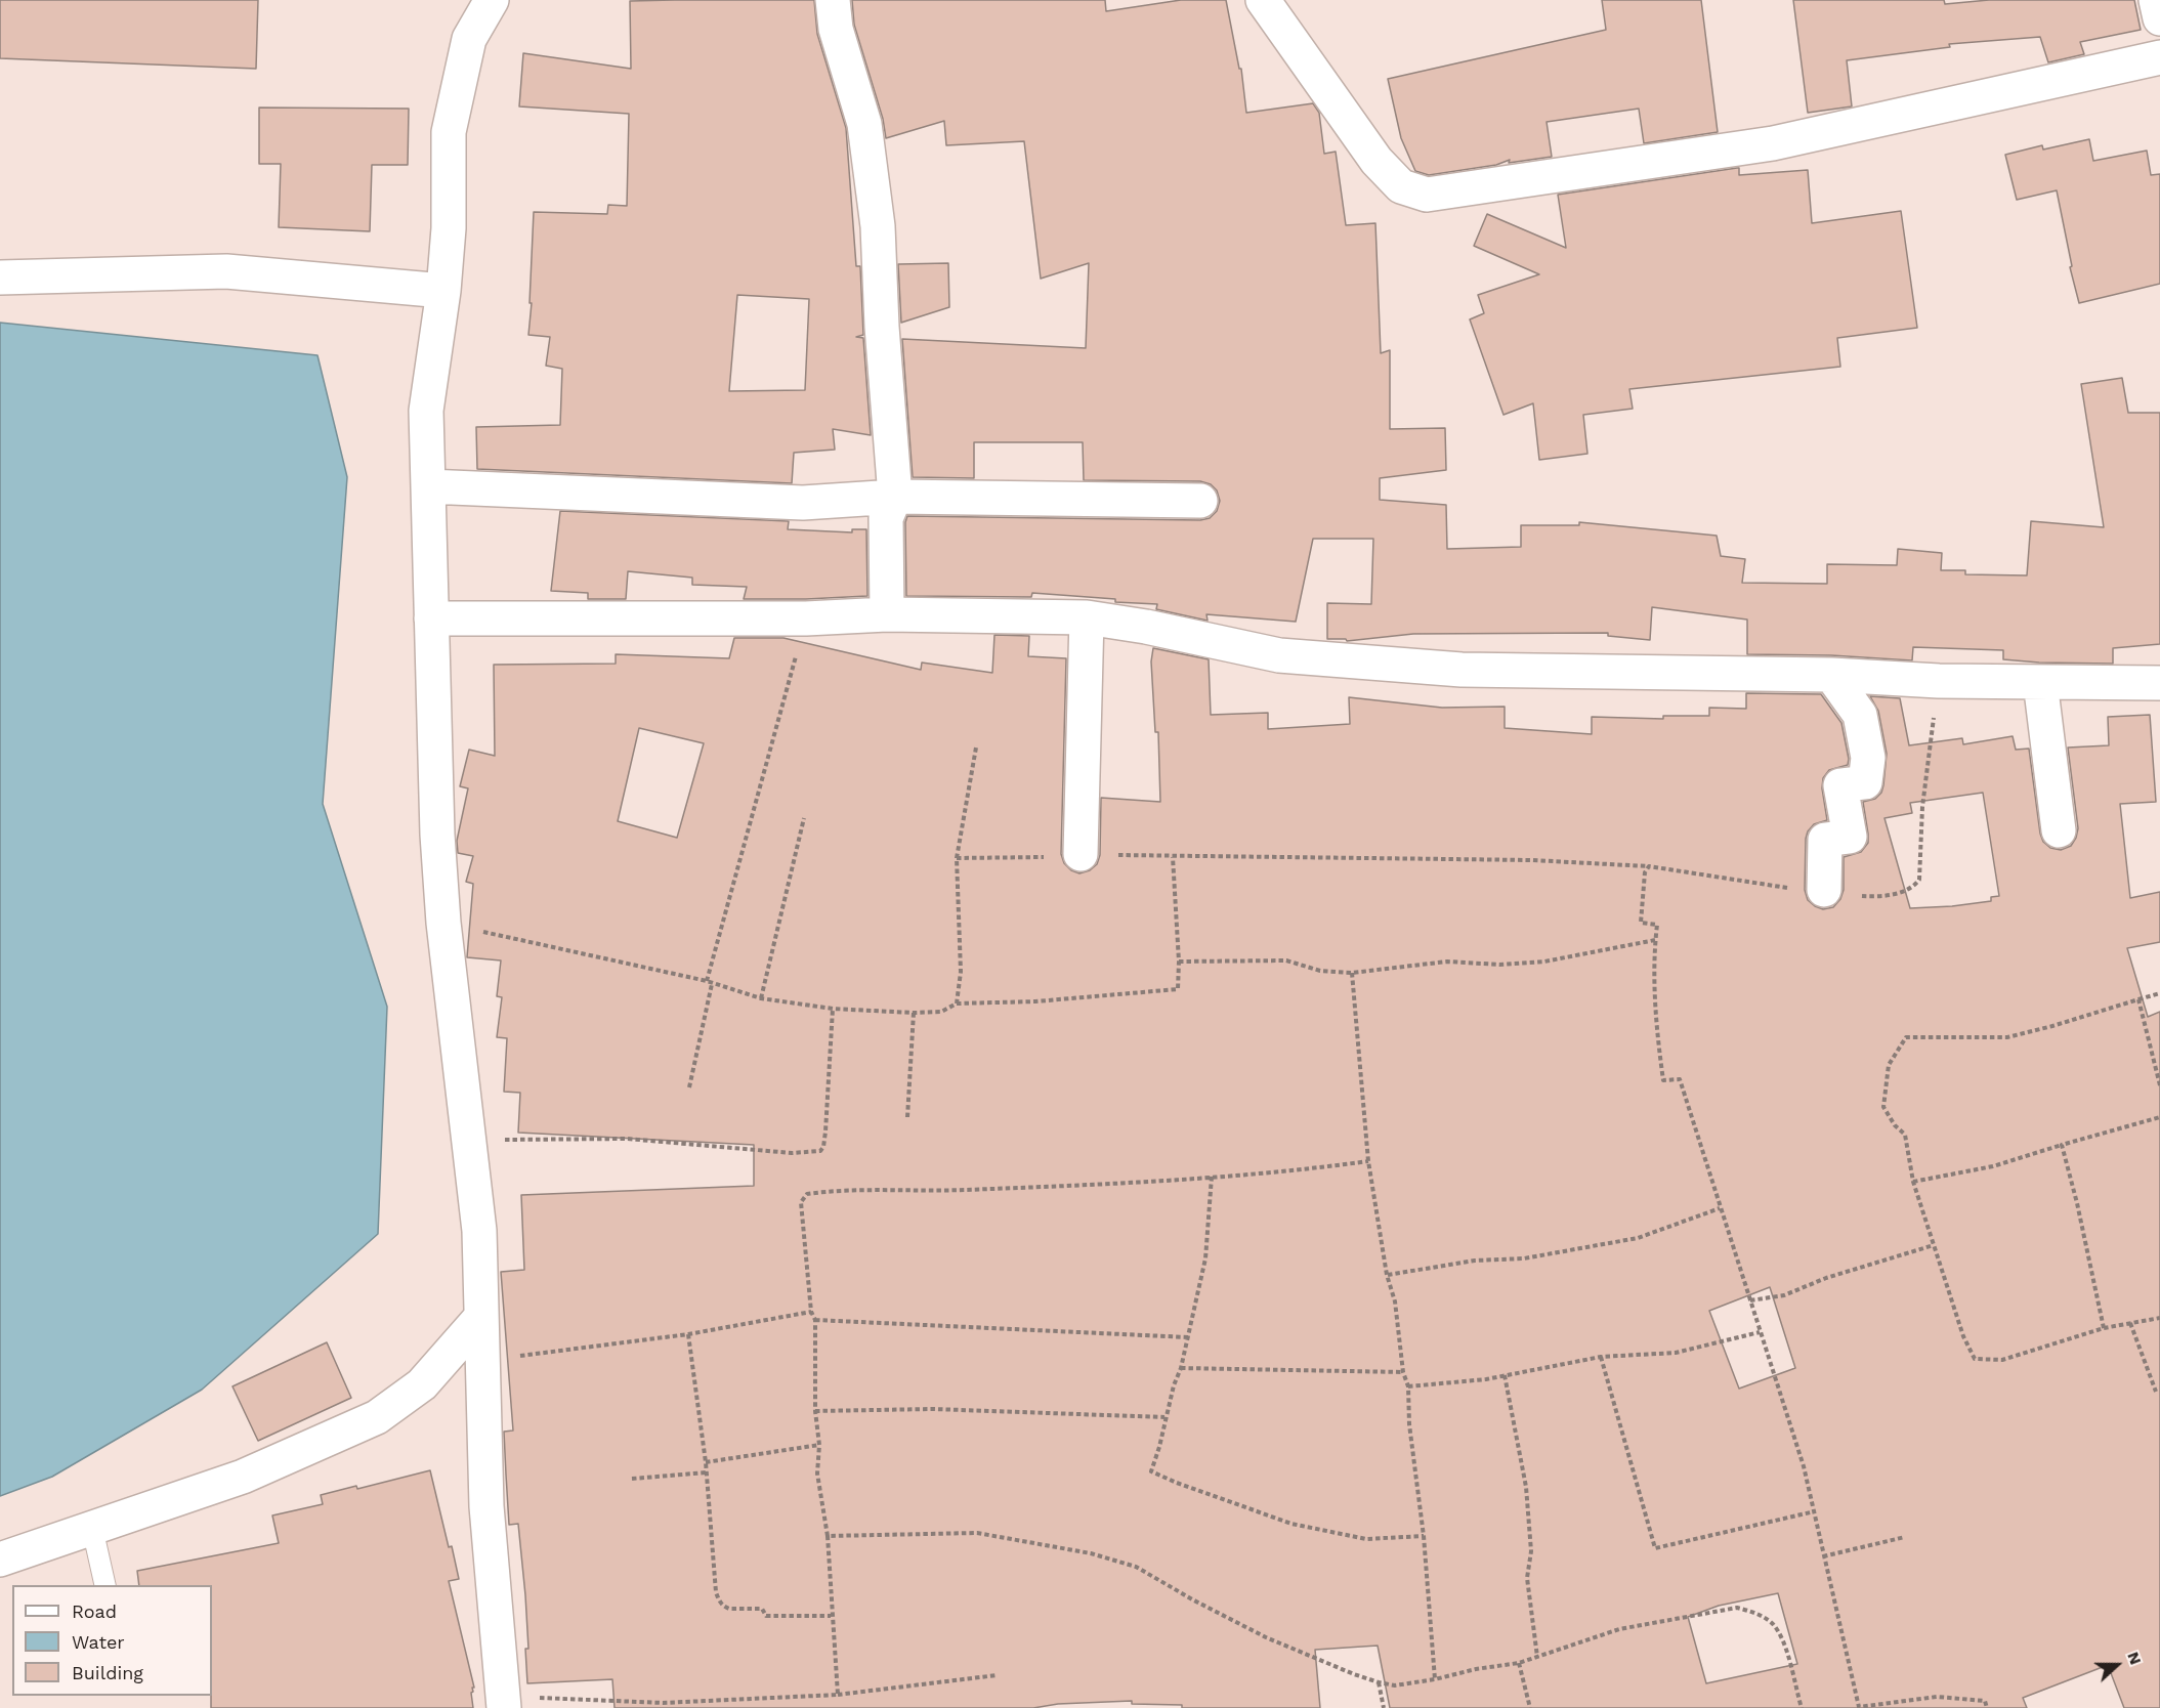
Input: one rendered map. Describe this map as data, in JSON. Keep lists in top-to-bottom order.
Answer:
{
  "legend": ["Road", "Water", "Building"],
  "north": "right"
}
